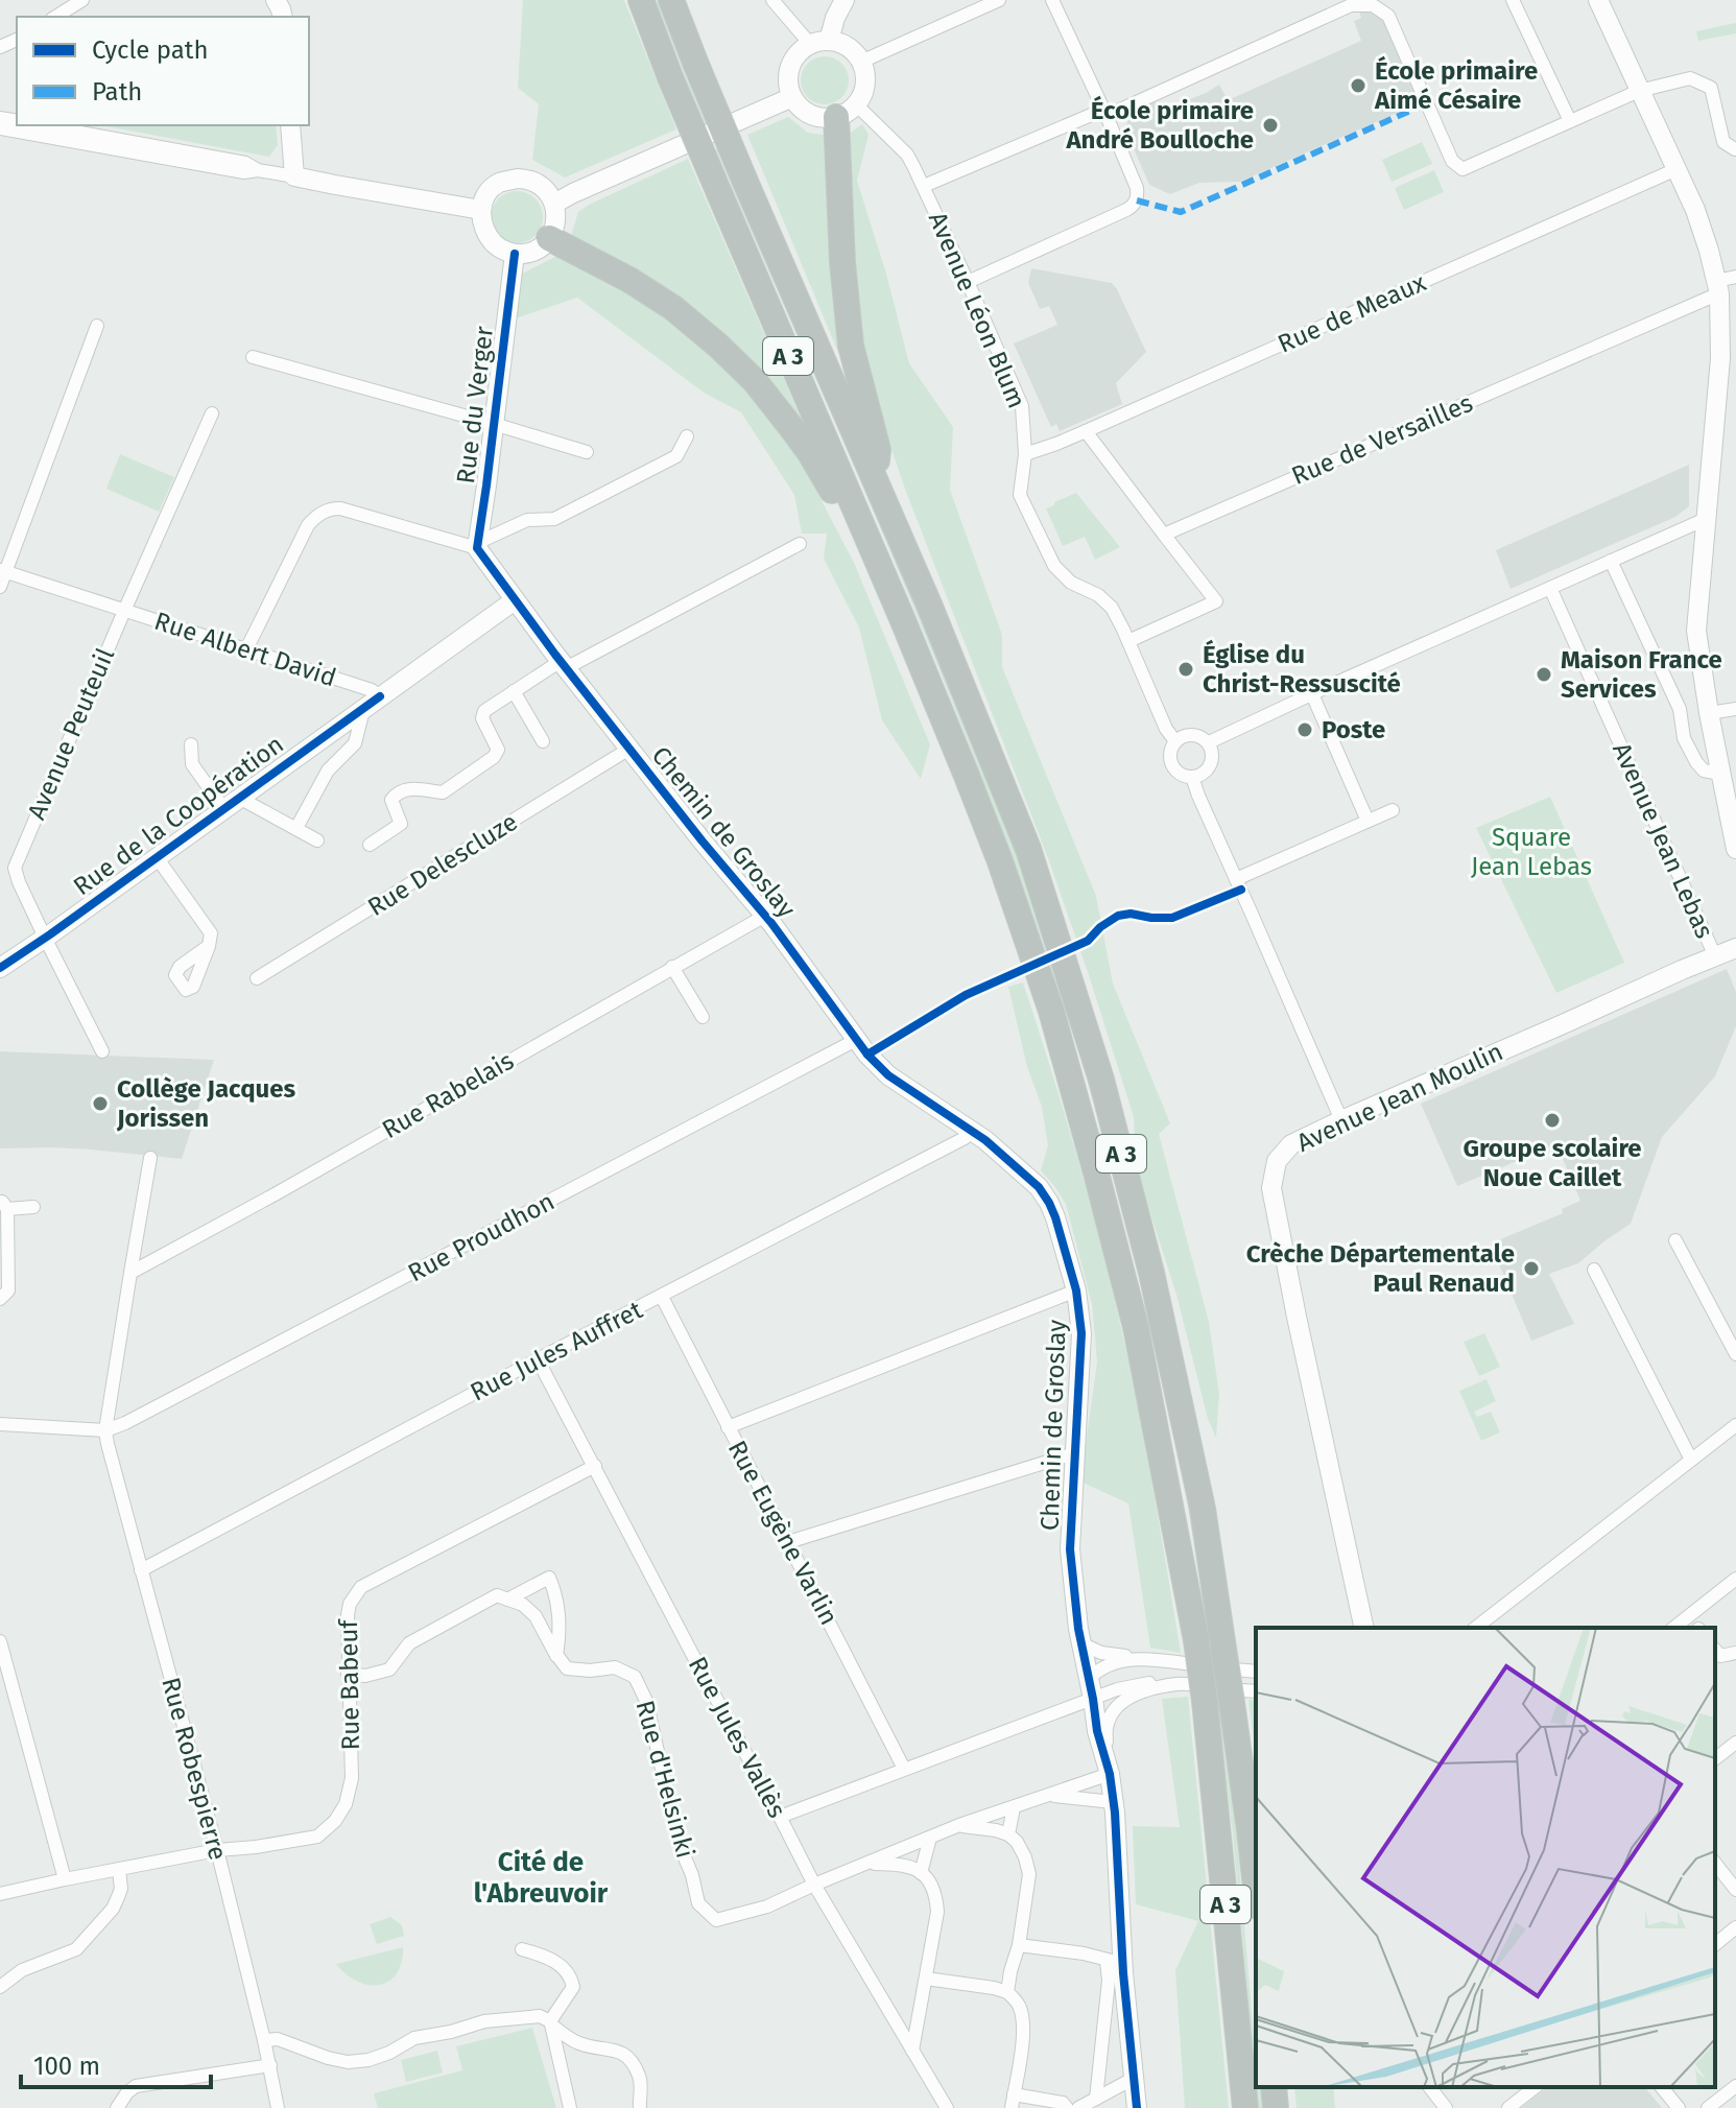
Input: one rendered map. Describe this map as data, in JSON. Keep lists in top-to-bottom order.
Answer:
{
  "streets": {
    "highway": ["A 3"],
    "street": [
      "Avenue Léon Blum",
      "Rue de Meaux",
      "Rue du Verger",
      "Rue de Versailles",
      "Rue Albert David",
      "Avenue Peuteuil",
      "Rue de la Coopération",
      "Chemin de Groslay",
      "Avenue Jean Lebas",
      "Rue Delescluze",
      "Rue Rabelais",
      "Avenue Jean Moulin",
      "Rue Proudhon",
      "Rue Jules Auffret",
      "Rue Eugène Varlin",
      "Rue Babeuf",
      "Rue Jules Vallès",
      "Rue Robespierre",
      "Rue d'Helsinki"
    ]
  },
  "crossings": [
    ["Avenue Léon Blum", "Rue de Meaux"],
    ["Avenue Léon Blum", "Avenue Jean Moulin"],
    ["Rue du Verger", "Chemin de Groslay"],
    ["Rue Albert David", "Avenue Peuteuil"],
    ["Rue Albert David", "Rue de la Coopération"],
    ["Avenue Peuteuil", "Rue de la Coopération"],
    ["Chemin de Groslay", "Rue Delescluze"],
    ["Chemin de Groslay", "Rue Rabelais"],
    ["Chemin de Groslay", "Rue Proudhon"],
    ["Chemin de Groslay", "Rue Jules Auffret"],
    ["Avenue Jean Lebas", "Avenue Jean Moulin"],
    ["Rue Proudhon", "Rue Robespierre"],
    ["Rue Jules Auffret", "Rue Eugène Varlin"],
    ["Rue Jules Auffret", "Rue Jules Vallès"],
    ["Rue Jules Auffret", "Rue Robespierre"],
    ["Rue Babeuf", "Rue Jules Vallès"],
    ["Rue Babeuf", "Rue Robespierre"],
    ["Rue Jules Vallès", "Rue d'Helsinki"]
  ],
  "districts": ["Cité de l'Abreuvoir"],
  "parks": ["Square Jean Lebas"],
  "places": [
    "École primaire Aimé Césaire",
    "École primaire André Boulloche",
    "Église du Christ-Ressuscité",
    "Maison France Services",
    "Poste",
    "Collège Jacques Jorissen",
    "Groupe scolaire Noue Caillet",
    "Crèche Départementale Paul Renaud"
  ],
  "legend": ["Cycle path", "Path"],
  "scale_bar": "100 m"
}
